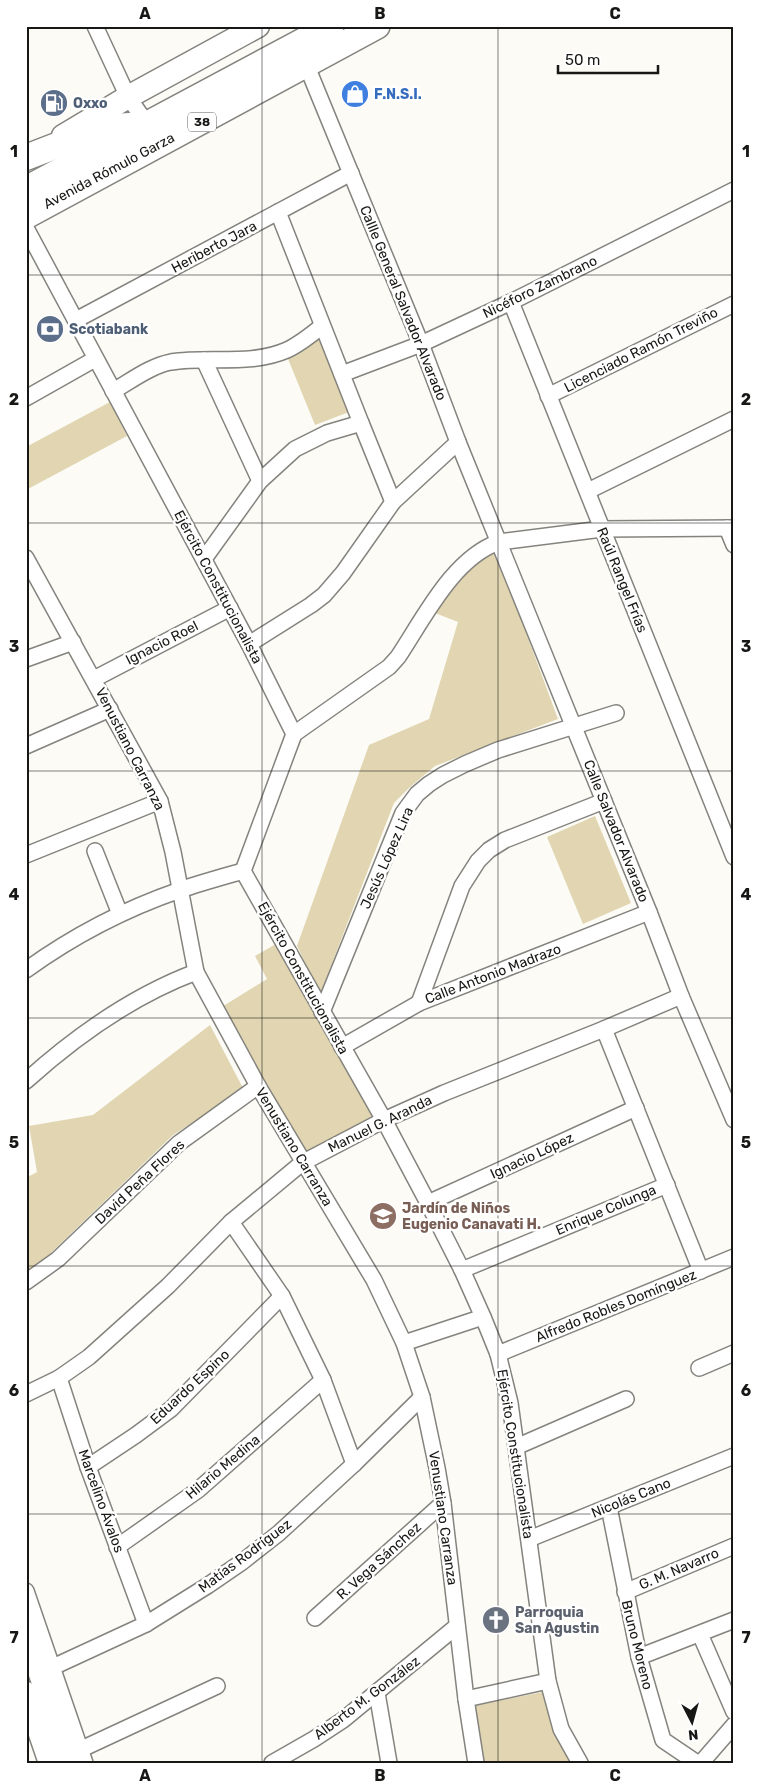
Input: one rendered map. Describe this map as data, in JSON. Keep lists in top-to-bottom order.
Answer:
{
  "streets": {
    "main road": ["38", "Avenida Rómulo Garza"],
    "street": [
      "Heriberto Jara",
      "Nicéforo Zambrano",
      "Callle General Salvador Alvarado",
      "Licenciado Ramón Treviño",
      "Raúl Rangel Frías",
      "Ejército Constitucionalista",
      "Ignacio Roel",
      "Venustiano Carranza",
      "Calle Salvador Alvarado",
      "Jesús López Lira",
      "Calle Antonio Madrazo",
      "Manuel G. Aranda",
      "Ignacio López",
      "David Peña Flores",
      "Enrique Colunga",
      "Alfredo Robles Domínguez",
      "Eduardo Espino",
      "Hilario Medina",
      "Nicolás Cano",
      "Marcelino Ávalos",
      "Matías Rodríguez",
      "R. Vega Sánchez",
      "G. M. Navarro",
      "Bruno Moreno",
      "Alberto M. González"
    ]
  },
  "crossings": [
    ["Avenida Rómulo Garza", "Callle General Salvador Alvarado"],
    ["Heriberto Jara", "Callle General Salvador Alvarado"],
    ["Heriberto Jara", "Ejército Constitucionalista"],
    ["Nicéforo Zambrano", "Callle General Salvador Alvarado"],
    ["Nicéforo Zambrano", "Raúl Rangel Frías"],
    ["Callle General Salvador Alvarado", "Calle Salvador Alvarado"],
    ["Licenciado Ramón Treviño", "Raúl Rangel Frías"],
    ["Ejército Constitucionalista", "Ignacio Roel"],
    ["Ejército Constitucionalista", "Jesús López Lira"],
    ["Ejército Constitucionalista", "Calle Antonio Madrazo"],
    ["Ejército Constitucionalista", "Manuel G. Aranda"],
    ["Ejército Constitucionalista", "Ignacio López"],
    ["Ejército Constitucionalista", "Enrique Colunga"],
    ["Ejército Constitucionalista", "Alfredo Robles Domínguez"],
    ["Ejército Constitucionalista", "Nicolás Cano"],
    ["Ignacio Roel", "Venustiano Carranza"],
    ["Venustiano Carranza", "Manuel G. Aranda"],
    ["Venustiano Carranza", "David Peña Flores"],
    ["Venustiano Carranza", "Matías Rodríguez"],
    ["Venustiano Carranza", "R. Vega Sánchez"],
    ["Venustiano Carranza", "Alberto M. González"],
    ["Calle Salvador Alvarado", "Jesús López Lira"],
    ["Calle Salvador Alvarado", "Calle Antonio Madrazo"],
    ["Calle Salvador Alvarado", "Manuel G. Aranda"],
    ["Manuel G. Aranda", "Marcelino Ávalos"],
    ["Eduardo Espino", "Marcelino Ávalos"],
    ["Hilario Medina", "Marcelino Ávalos"],
    ["Nicolás Cano", "Bruno Moreno"],
    ["Marcelino Ávalos", "Matías Rodríguez"],
    ["G. M. Navarro", "Bruno Moreno"]
  ],
  "places": {
    "shop": ["F.N.S.I."],
    "fuel station": ["Oxxo"],
    "bank": ["Scotiabank"],
    "school or university": ["Jardín de Niños Eugenio Canavati H."],
    "church": ["Parroquia San Agustin"]
  },
  "scale_bar": "50 m",
  "north": "bottom",
  "grid": {
    "columns": ["A", "B", "C"],
    "rows": [
      "1",
      "2",
      "3",
      "4",
      "5",
      "6",
      "7"
    ]
  }
}
